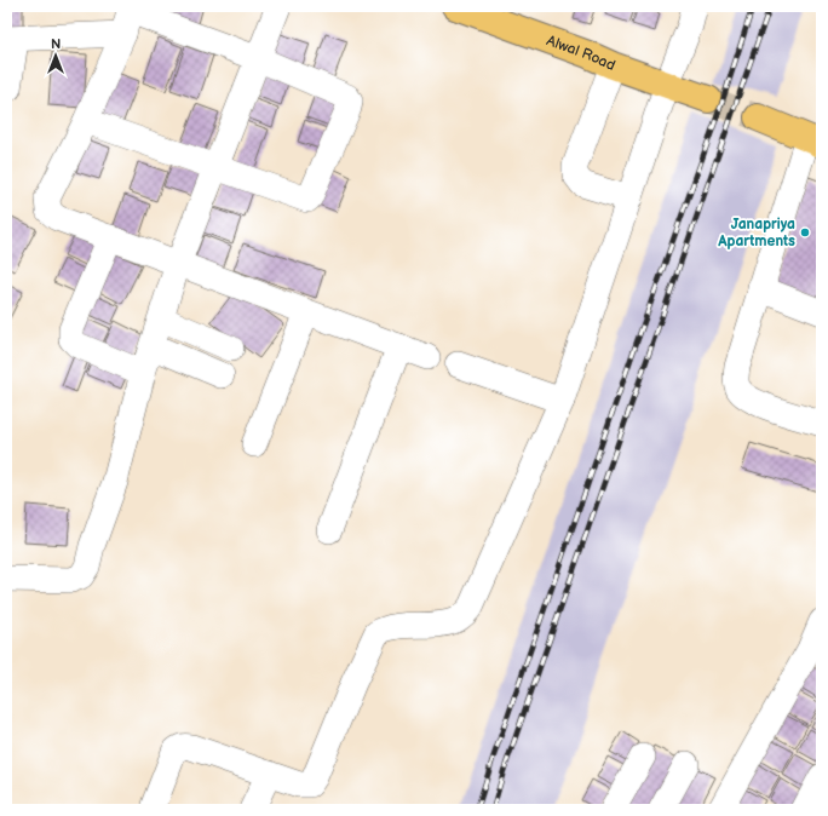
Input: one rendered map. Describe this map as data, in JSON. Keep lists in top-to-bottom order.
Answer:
{
  "streets": {
    "main road": ["Alwal Road"]
  },
  "places": ["Janapriya Apartments"],
  "north": "top"
}
